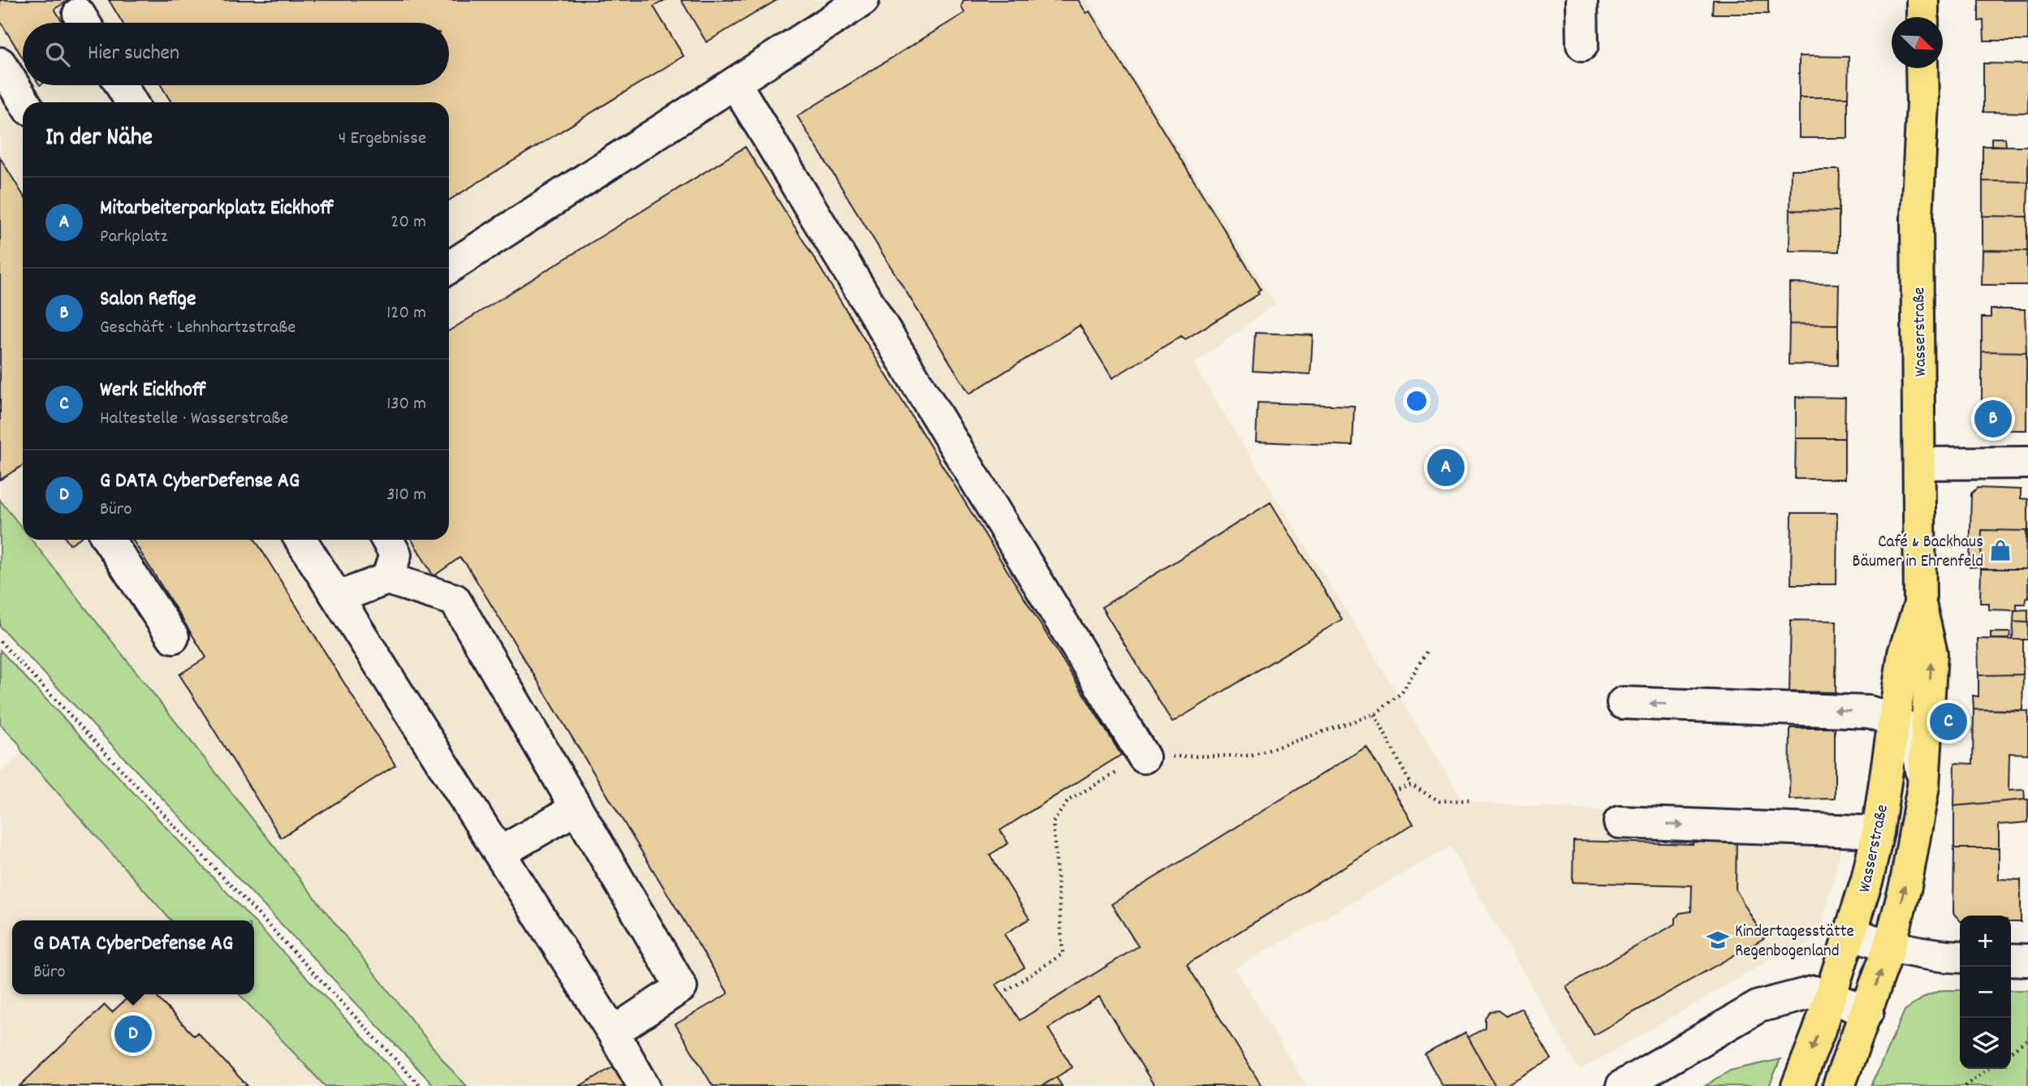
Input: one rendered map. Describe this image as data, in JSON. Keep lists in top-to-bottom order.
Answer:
{
  "streets": {
    "main road": ["Wasserstraße"]
  },
  "places": {
    "shop": ["Café & Backhaus Bäumer in Ehrenfeld"],
    "school or university": ["Kindertagesstätte Regenbogenland"]
  },
  "north": "bottom right",
  "page": {
    "search": "Hier suchen",
    "heading": ["In der Nähe", "4 Ergebnisse"],
    "list": [
      {
        "mark": "A",
        "name": "Mitarbeiterparkplatz Eickhoff",
        "note": "Parkplatz",
        "value": "20 m"
      },
      {
        "mark": "B",
        "name": "Salon Refige",
        "note": "Geschäft · Lehnhartzstraße",
        "value": "120 m"
      },
      {
        "mark": "C",
        "name": "Werk Eickhoff",
        "note": "Haltestelle · Wasserstraße",
        "value": "130 m"
      },
      {
        "mark": "D",
        "name": "G DATA CyberDefense AG",
        "note": "Büro",
        "value": "310 m"
      }
    ],
    "pins": [
      "B",
      "A",
      "C",
      "D"
    ],
    "map_buttons": ["+", "−"],
    "popup": ["G DATA CyberDefense AG", "Büro"]
  }
}
